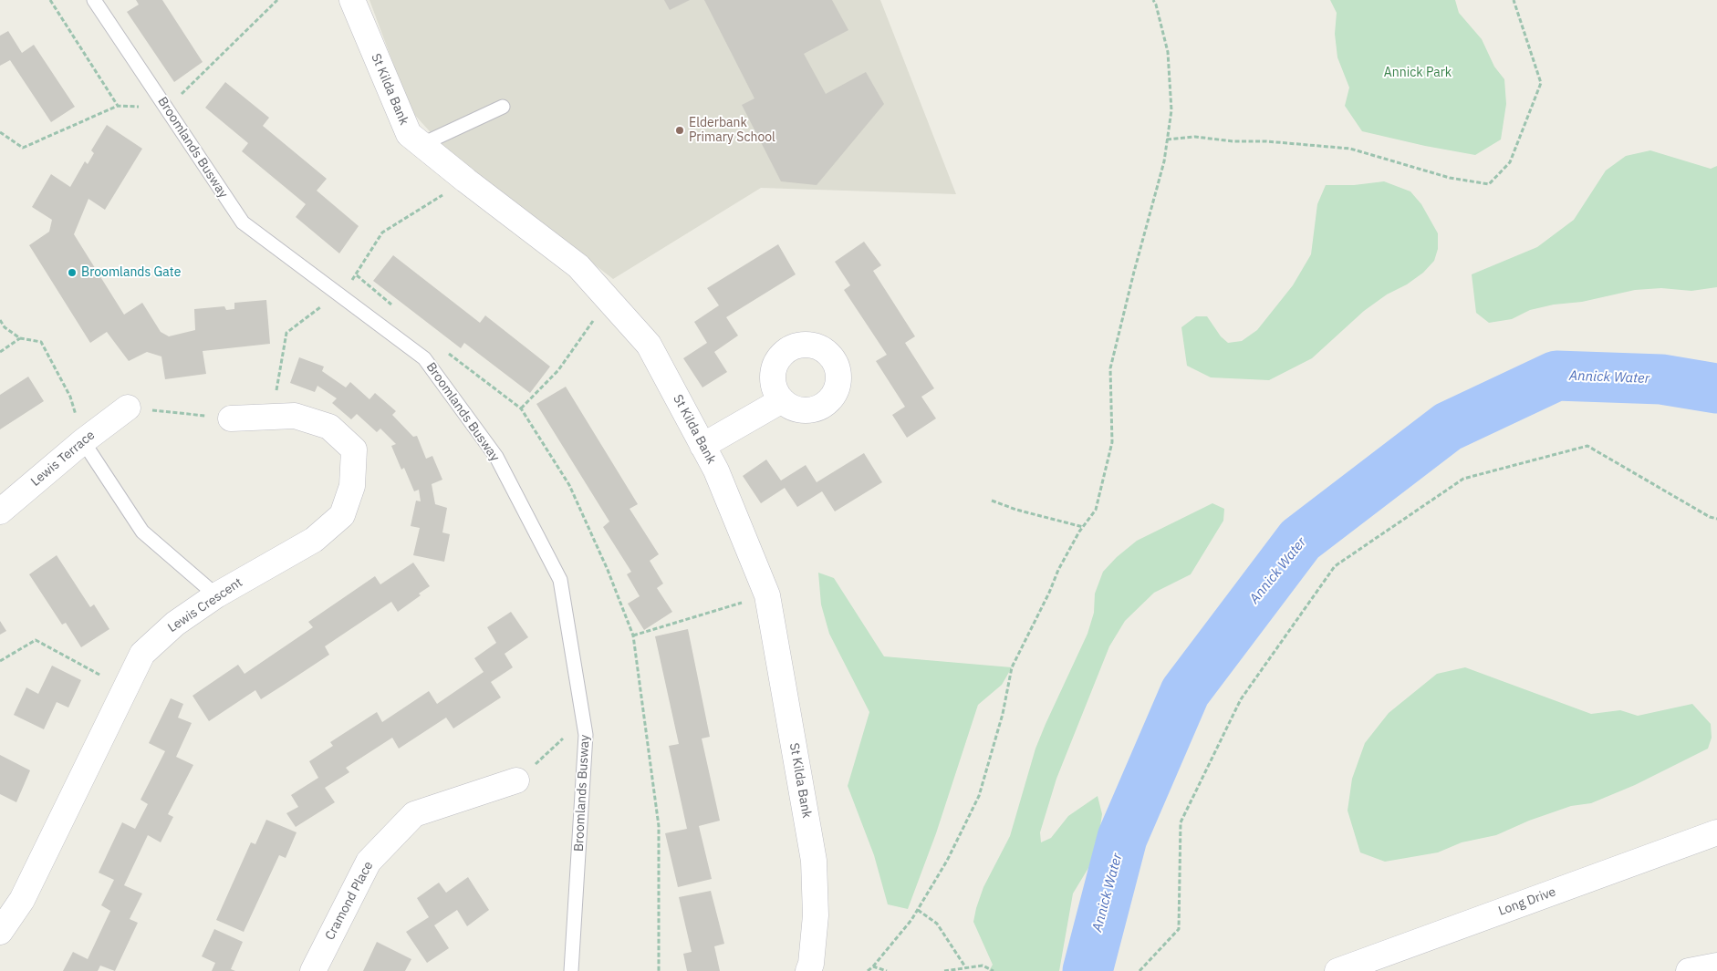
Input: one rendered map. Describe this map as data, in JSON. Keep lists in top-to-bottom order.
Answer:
{
  "streets": {
    "street": [
      "St Kilda Bank",
      "Lewis Terrace",
      "Lewis Crescent",
      "Cramond Place",
      "Long Drive"
    ],
    "lane": ["Broomlands Busway"]
  },
  "water": ["Annick Water"],
  "parks": ["Annick Park"],
  "places": ["Elderbank Primary School", "Broomlands Gate"]
}
